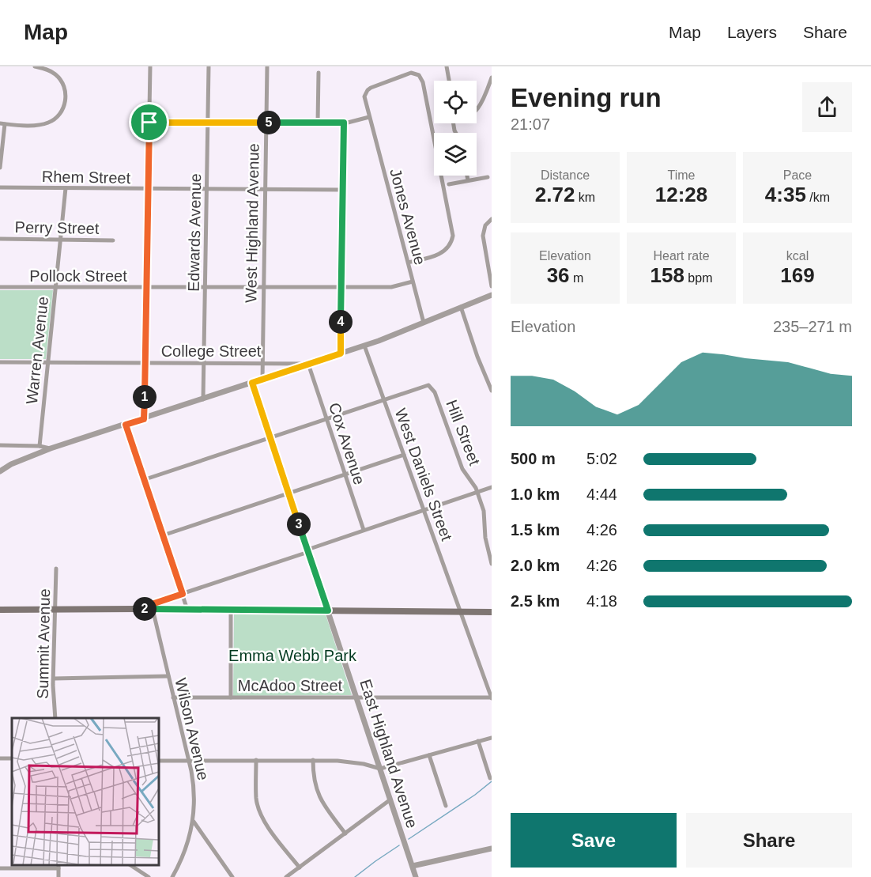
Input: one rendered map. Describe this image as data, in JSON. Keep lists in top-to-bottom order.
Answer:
{
  "streets": {
    "street": [
      "Rhem Street",
      "Jones Avenue",
      "West Highland Avenue",
      "Perry Street",
      "Edwards Avenue",
      "Pollock Street",
      "Warren Avenue",
      "College Street",
      "Hill Street",
      "Cox Avenue",
      "West Daniels Street",
      "Summit Avenue",
      "McAdoo Street",
      "Wilson Avenue",
      "East Highland Avenue"
    ]
  },
  "crossings": [
    ["Rhem Street", "West Highland Avenue"],
    ["Rhem Street", "Edwards Avenue"],
    ["Rhem Street", "Warren Avenue"],
    ["Jones Avenue", "Pollock Street"],
    ["West Highland Avenue", "Pollock Street"],
    ["West Highland Avenue", "College Street"],
    ["Perry Street", "Warren Avenue"],
    ["Edwards Avenue", "Pollock Street"],
    ["Edwards Avenue", "College Street"],
    ["Pollock Street", "Warren Avenue"],
    ["Warren Avenue", "College Street"],
    ["College Street", "Cox Avenue"],
    ["Hill Street", "West Daniels Street"],
    ["West Daniels Street", "McAdoo Street"],
    ["McAdoo Street", "Wilson Avenue"],
    ["McAdoo Street", "East Highland Avenue"]
  ],
  "parks": ["Emma Webb Park"],
  "page": {
    "header": "Map",
    "nav": ["Map", "Layers", "Share"],
    "heading": ["Evening run", "21:07"],
    "pins": [
      "5",
      "4",
      "1",
      "3",
      "2"
    ],
    "stats": [
      ["Distance", "2.72 km"],
      ["Time", "12:28"],
      ["Pace", "4:35 /km"],
      ["Elevation", "36 m"],
      ["Heart rate", "158 bpm"],
      ["kcal", "169"]
    ],
    "chart": ["Elevation", "235–271 m"],
    "list": [
      {
        "name": "500 m",
        "note": "5:02"
      },
      {
        "name": "1.0 km",
        "note": "4:44"
      },
      {
        "name": "1.5 km",
        "note": "4:26"
      },
      {
        "name": "2.0 km",
        "note": "4:26"
      },
      {
        "name": "2.5 km",
        "note": "4:18"
      }
    ],
    "buttons": ["Save", "Share"]
  }
}
